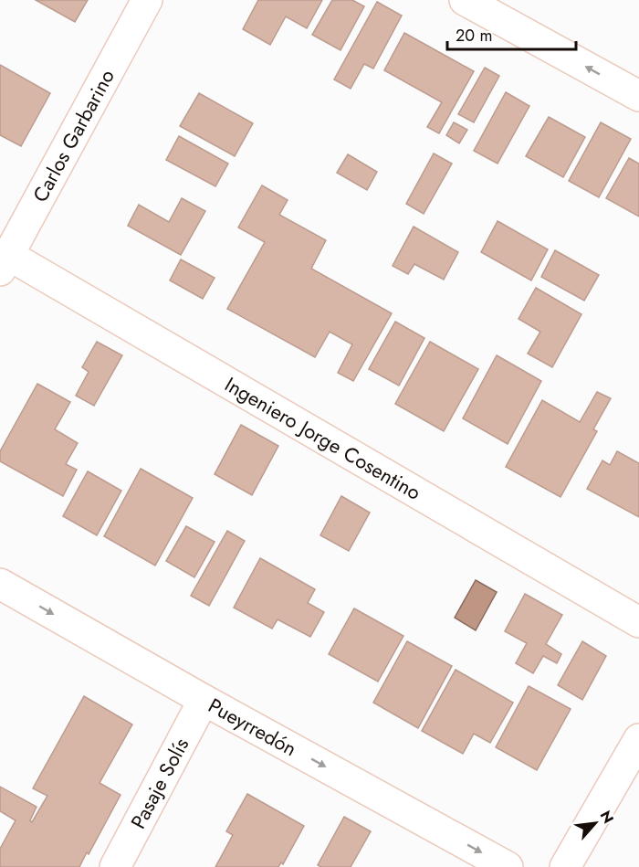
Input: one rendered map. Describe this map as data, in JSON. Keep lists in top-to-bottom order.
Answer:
{
  "streets": {
    "street": [
      "Carlos Garbarino",
      "Ingeniero Jorge Cosentino",
      "Pueyrredón",
      "Pasaje Solís"
    ]
  },
  "crossings": [
    ["Carlos Garbarino", "Ingeniero Jorge Cosentino"],
    ["Pueyrredón", "Pasaje Solís"]
  ],
  "one_way": ["Pueyrredón"],
  "scale_bar": "20 m",
  "north": "top right"
}
